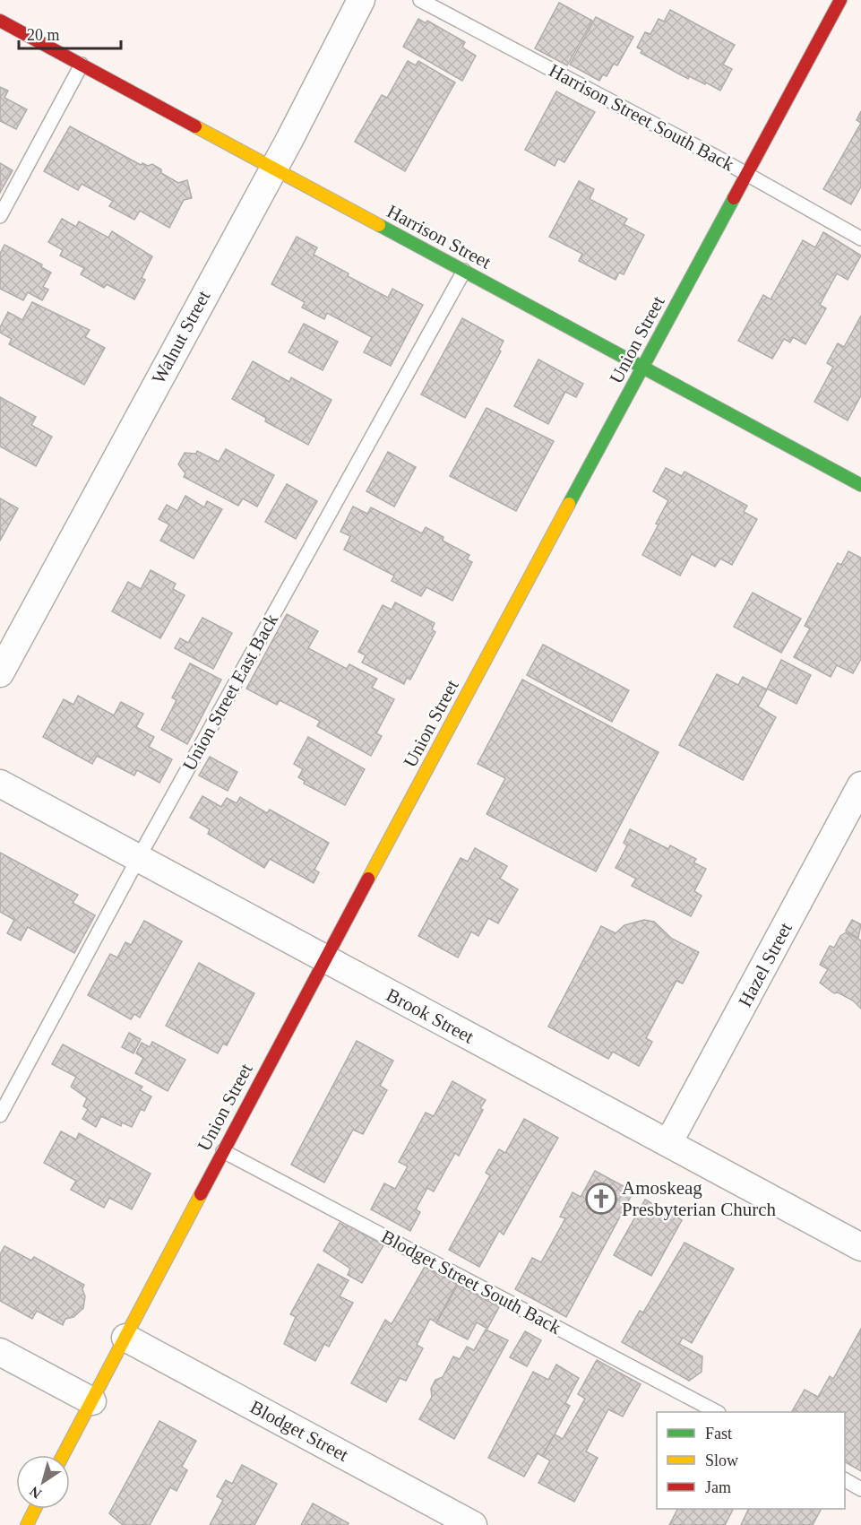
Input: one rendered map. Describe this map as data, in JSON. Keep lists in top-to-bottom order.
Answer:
{
  "streets": {
    "street": [
      "Harrison Street",
      "Walnut Street",
      "Union Street",
      "Hazel Street",
      "Brook Street",
      "Blodget Street"
    ],
    "lane": ["Harrison Street South Back", "Union Street East Back", "Blodget Street South Back"]
  },
  "crossings": [
    ["Harrison Street South Back", "Union Street"],
    ["Harrison Street", "Walnut Street"],
    ["Harrison Street", "Union Street"],
    ["Harrison Street", "Union Street East Back"],
    ["Union Street", "Brook Street"],
    ["Union Street", "Blodget Street South Back"],
    ["Union Street", "Blodget Street"],
    ["Union Street East Back", "Brook Street"],
    ["Hazel Street", "Brook Street"]
  ],
  "places": {
    "church": ["Amoskeag Presbyterian Church"]
  },
  "legend": ["Fast", "Slow", "Jam"],
  "scale_bar": "20 m",
  "north": "bottom left"
}
